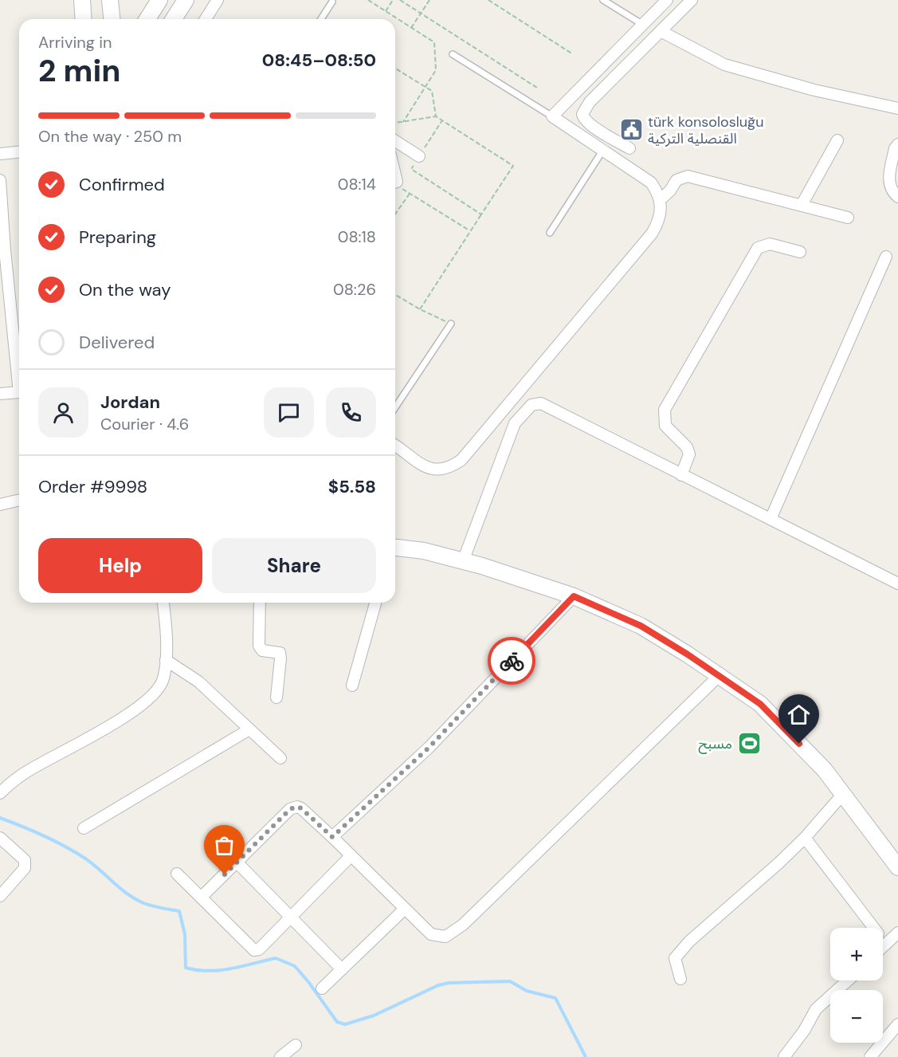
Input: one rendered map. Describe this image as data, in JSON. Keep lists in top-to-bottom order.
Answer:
{
  "places": {
    "public building": ["türk konsolosluğu القنصلية التركية"],
    "sports": ["مسبح"]
  },
  "page": {
    "heading": ["2 min", "Arriving in", "08:45–08:50"],
    "panel": [
      "Jordan",
      "Courier · 4.6",
      "Order #9998",
      "$5.58"
    ],
    "bar": "On the way · 250 m",
    "list": [
      ["Confirmed", "08:14"],
      ["Preparing", "08:18"],
      ["On the way", "08:26"],
      "Delivered"
    ],
    "buttons": ["Help", "Share"],
    "map_buttons": ["+", "−"]
  }
}
